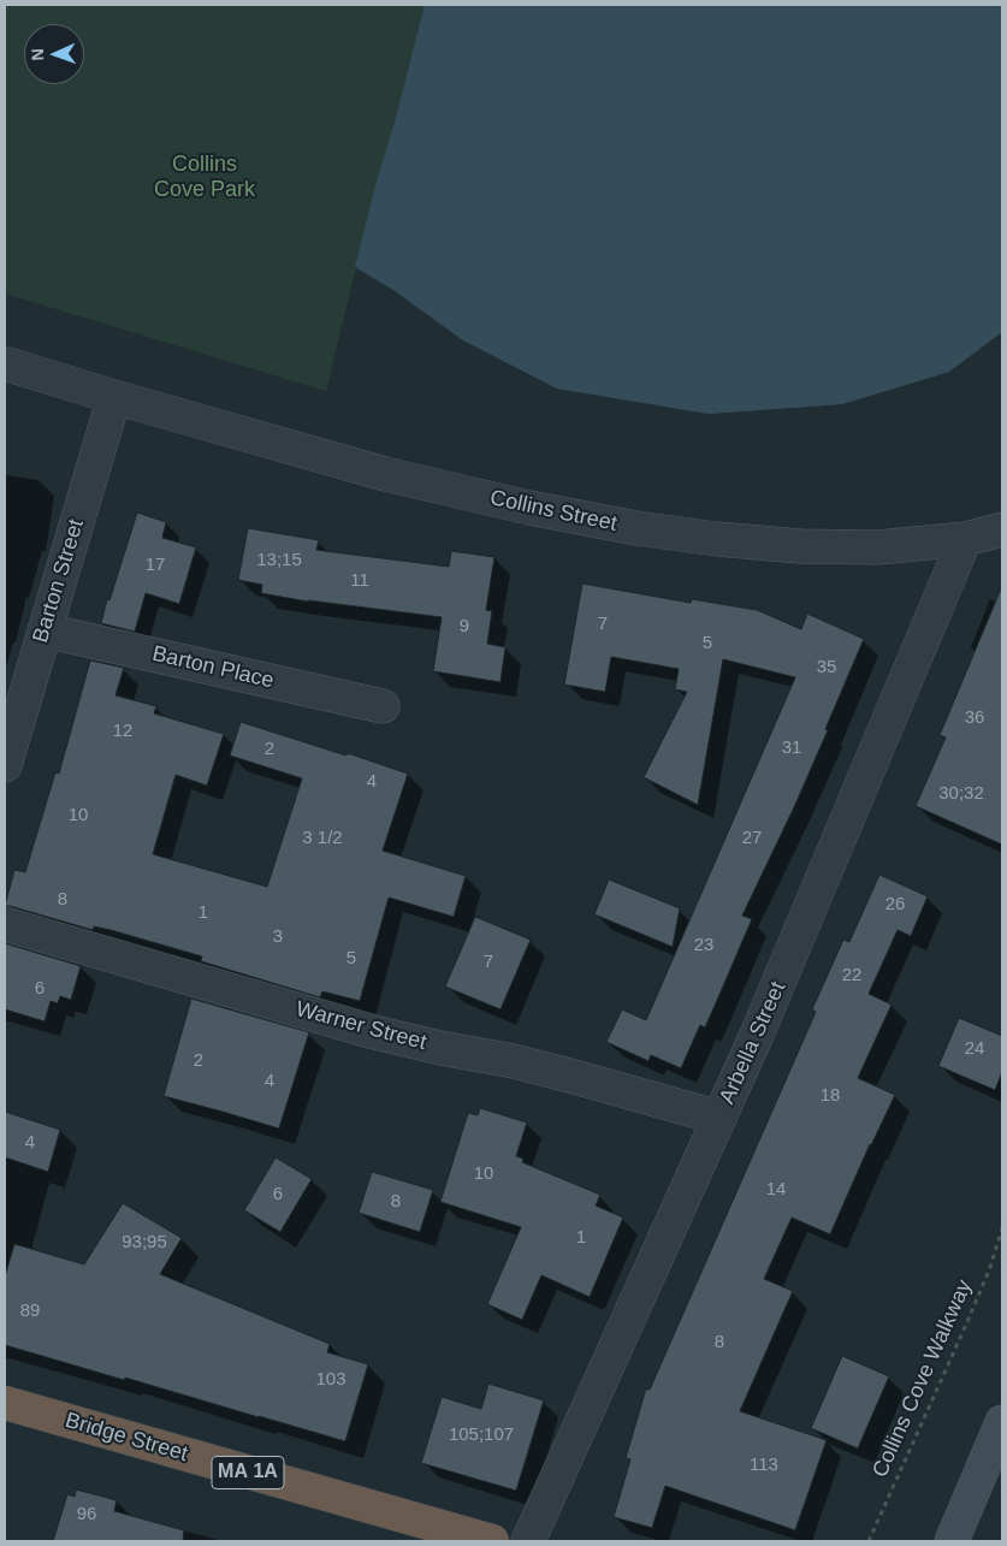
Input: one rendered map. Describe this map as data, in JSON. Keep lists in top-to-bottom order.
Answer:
{
  "streets": {
    "highway": ["Bridge Street", "MA 1A"],
    "street": [
      "Collins Street",
      "Barton Street",
      "Barton Place",
      "Warner Street",
      "Arbella Street"
    ],
    "path": ["Collins Cove Walkway"]
  },
  "crossings": [
    ["Collins Street", "Barton Street"],
    ["Collins Street", "Arbella Street"],
    ["Barton Street", "Barton Place"],
    ["Warner Street", "Arbella Street"]
  ],
  "parks": ["Collins Cove Park"],
  "house_numbers": [
    "13;15",
    "17",
    "11",
    "7",
    "9",
    "5",
    "35",
    "36",
    "12",
    "31",
    "2",
    "4",
    "30;32",
    "10",
    "3 1/2",
    "27",
    "8",
    "26",
    "1",
    "3",
    "23",
    "5",
    "7",
    "22",
    "6",
    "24",
    "2",
    "4",
    "18",
    "4",
    "10",
    "14",
    "6",
    "8",
    "1",
    "93;95",
    "89",
    "8",
    "103",
    "105;107",
    "113",
    "96"
  ],
  "north": "left"
}
